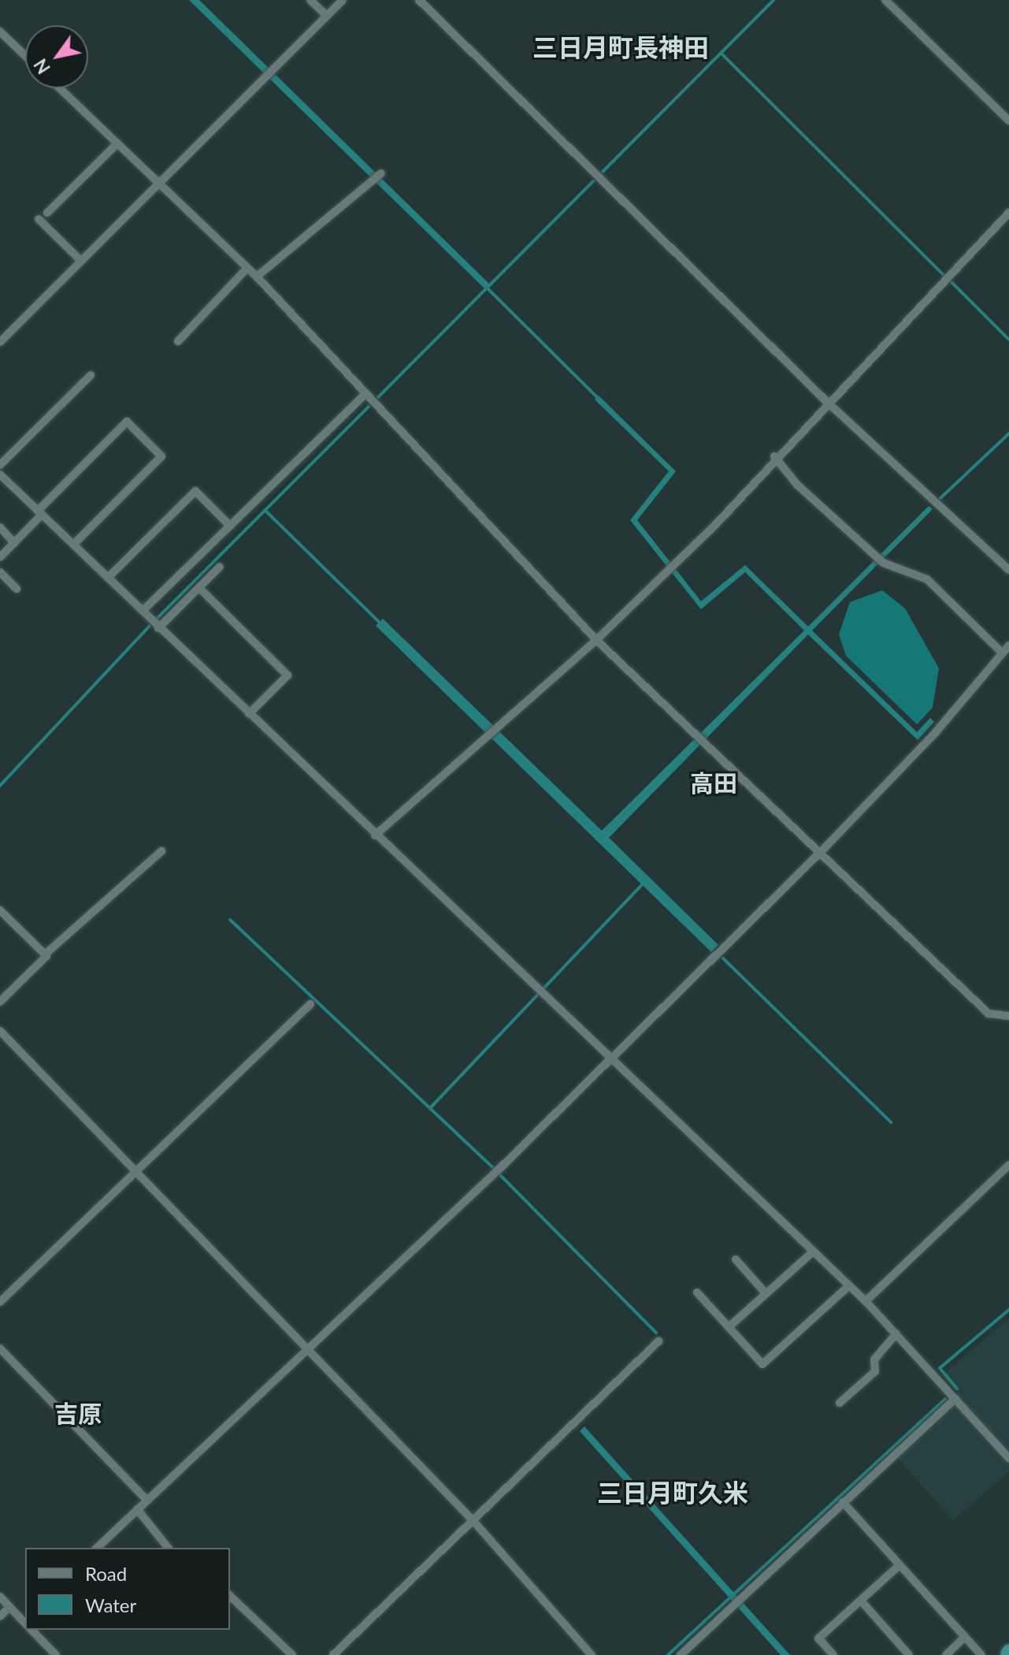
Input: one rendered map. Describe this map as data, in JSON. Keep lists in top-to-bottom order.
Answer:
{
  "districts": [
    "三日月町長神田",
    "高田",
    "吉原",
    "三日月町久米"
  ],
  "legend": ["Road", "Water"],
  "north": "bottom left"
}
